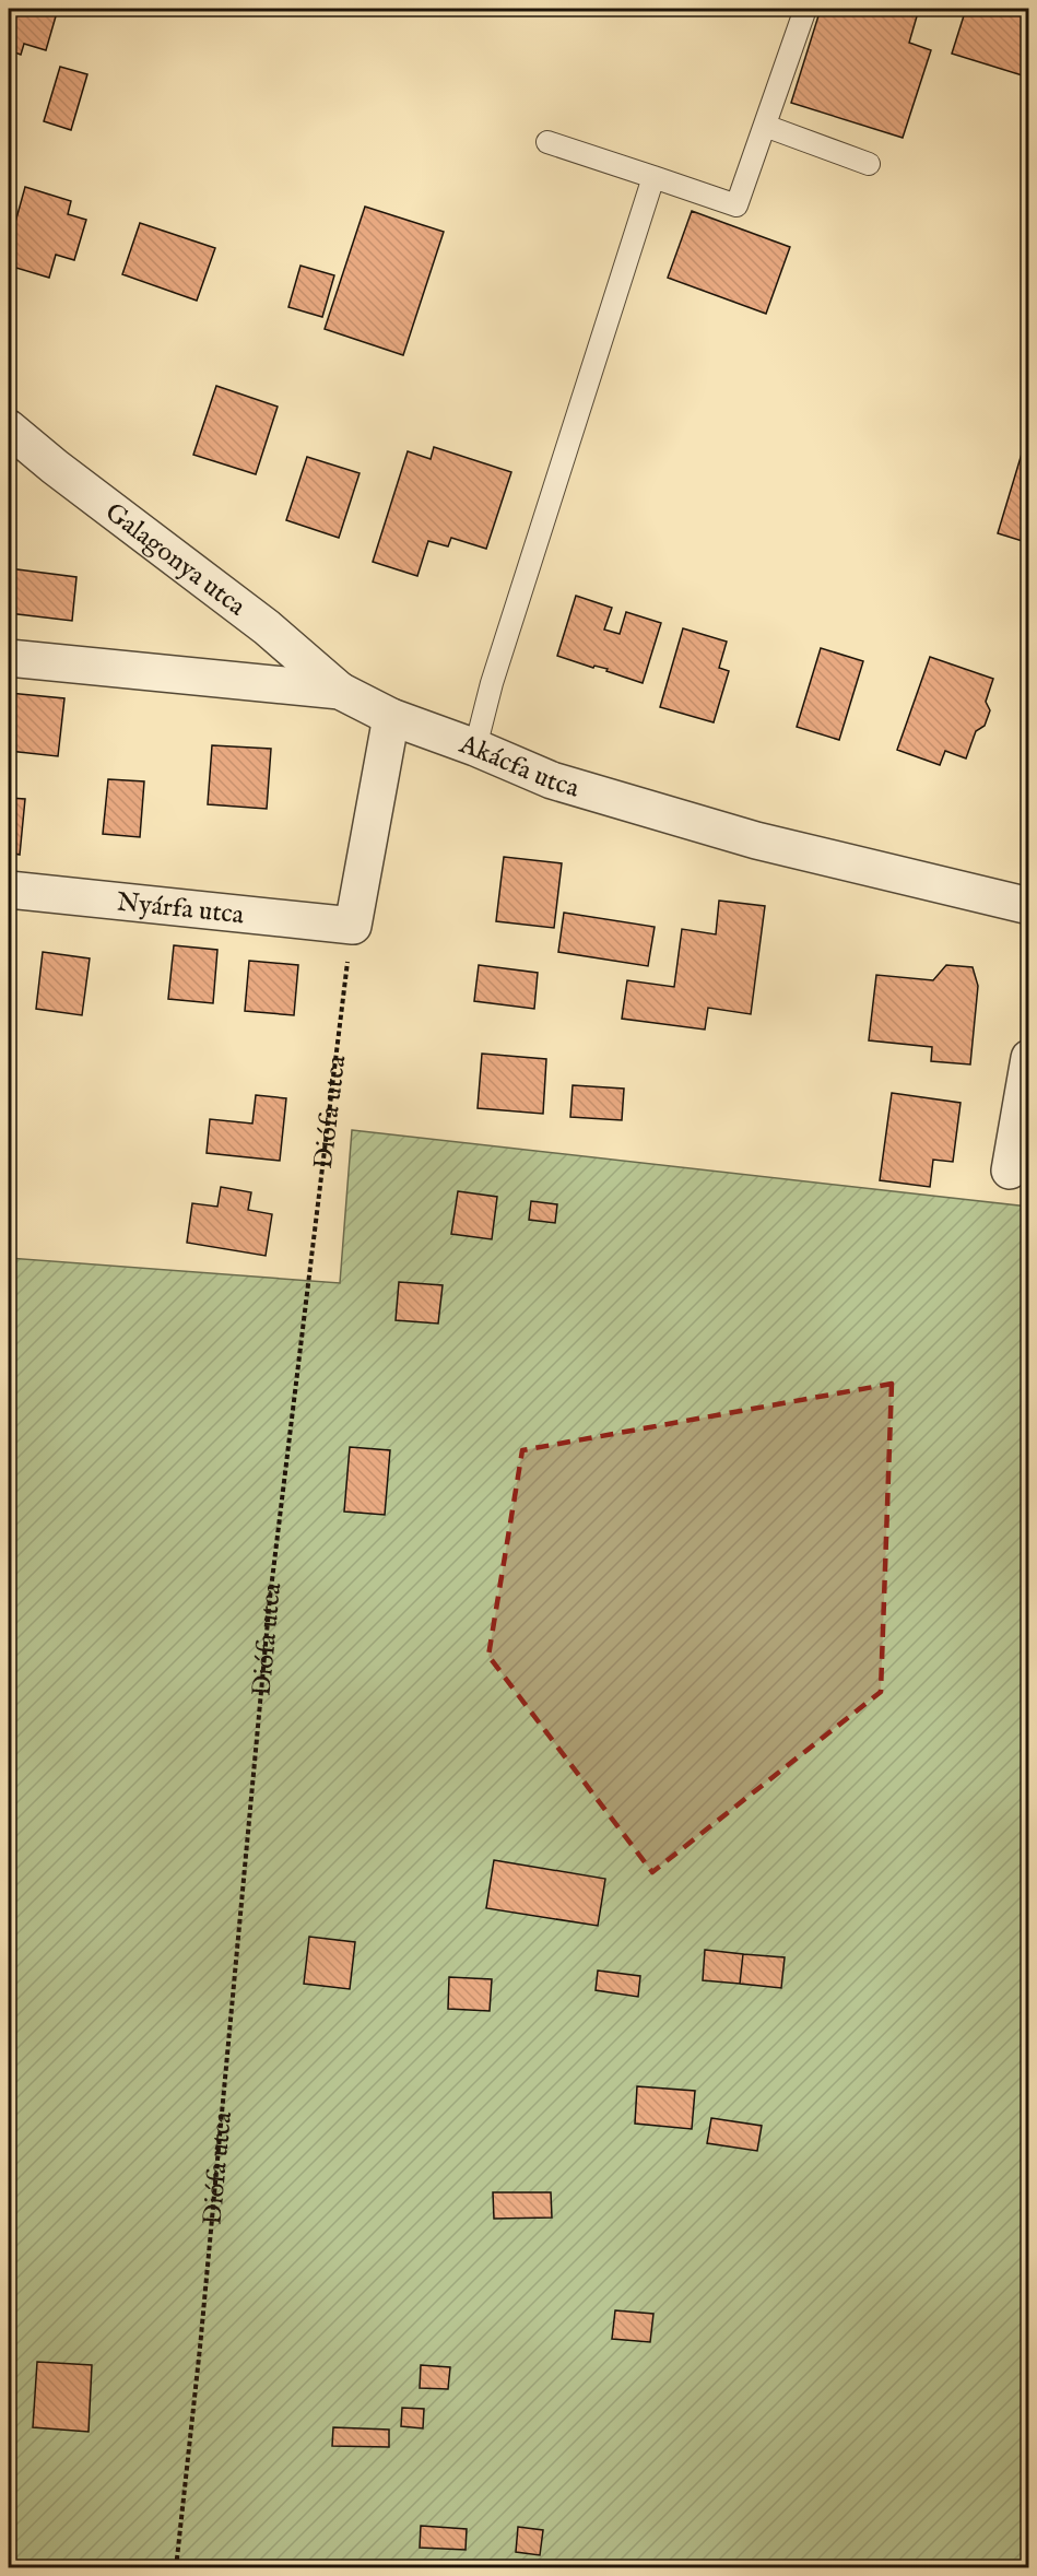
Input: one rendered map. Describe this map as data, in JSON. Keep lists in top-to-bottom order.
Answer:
{
  "streets": {
    "street": ["Galagonya utca", "Akácfa utca", "Nyárfa utca"],
    "path": ["Diófa utca"]
  },
  "crossings": [
    ["Galagonya utca", "Akácfa utca"],
    ["Nyárfa utca", "Diófa utca"]
  ]
}
